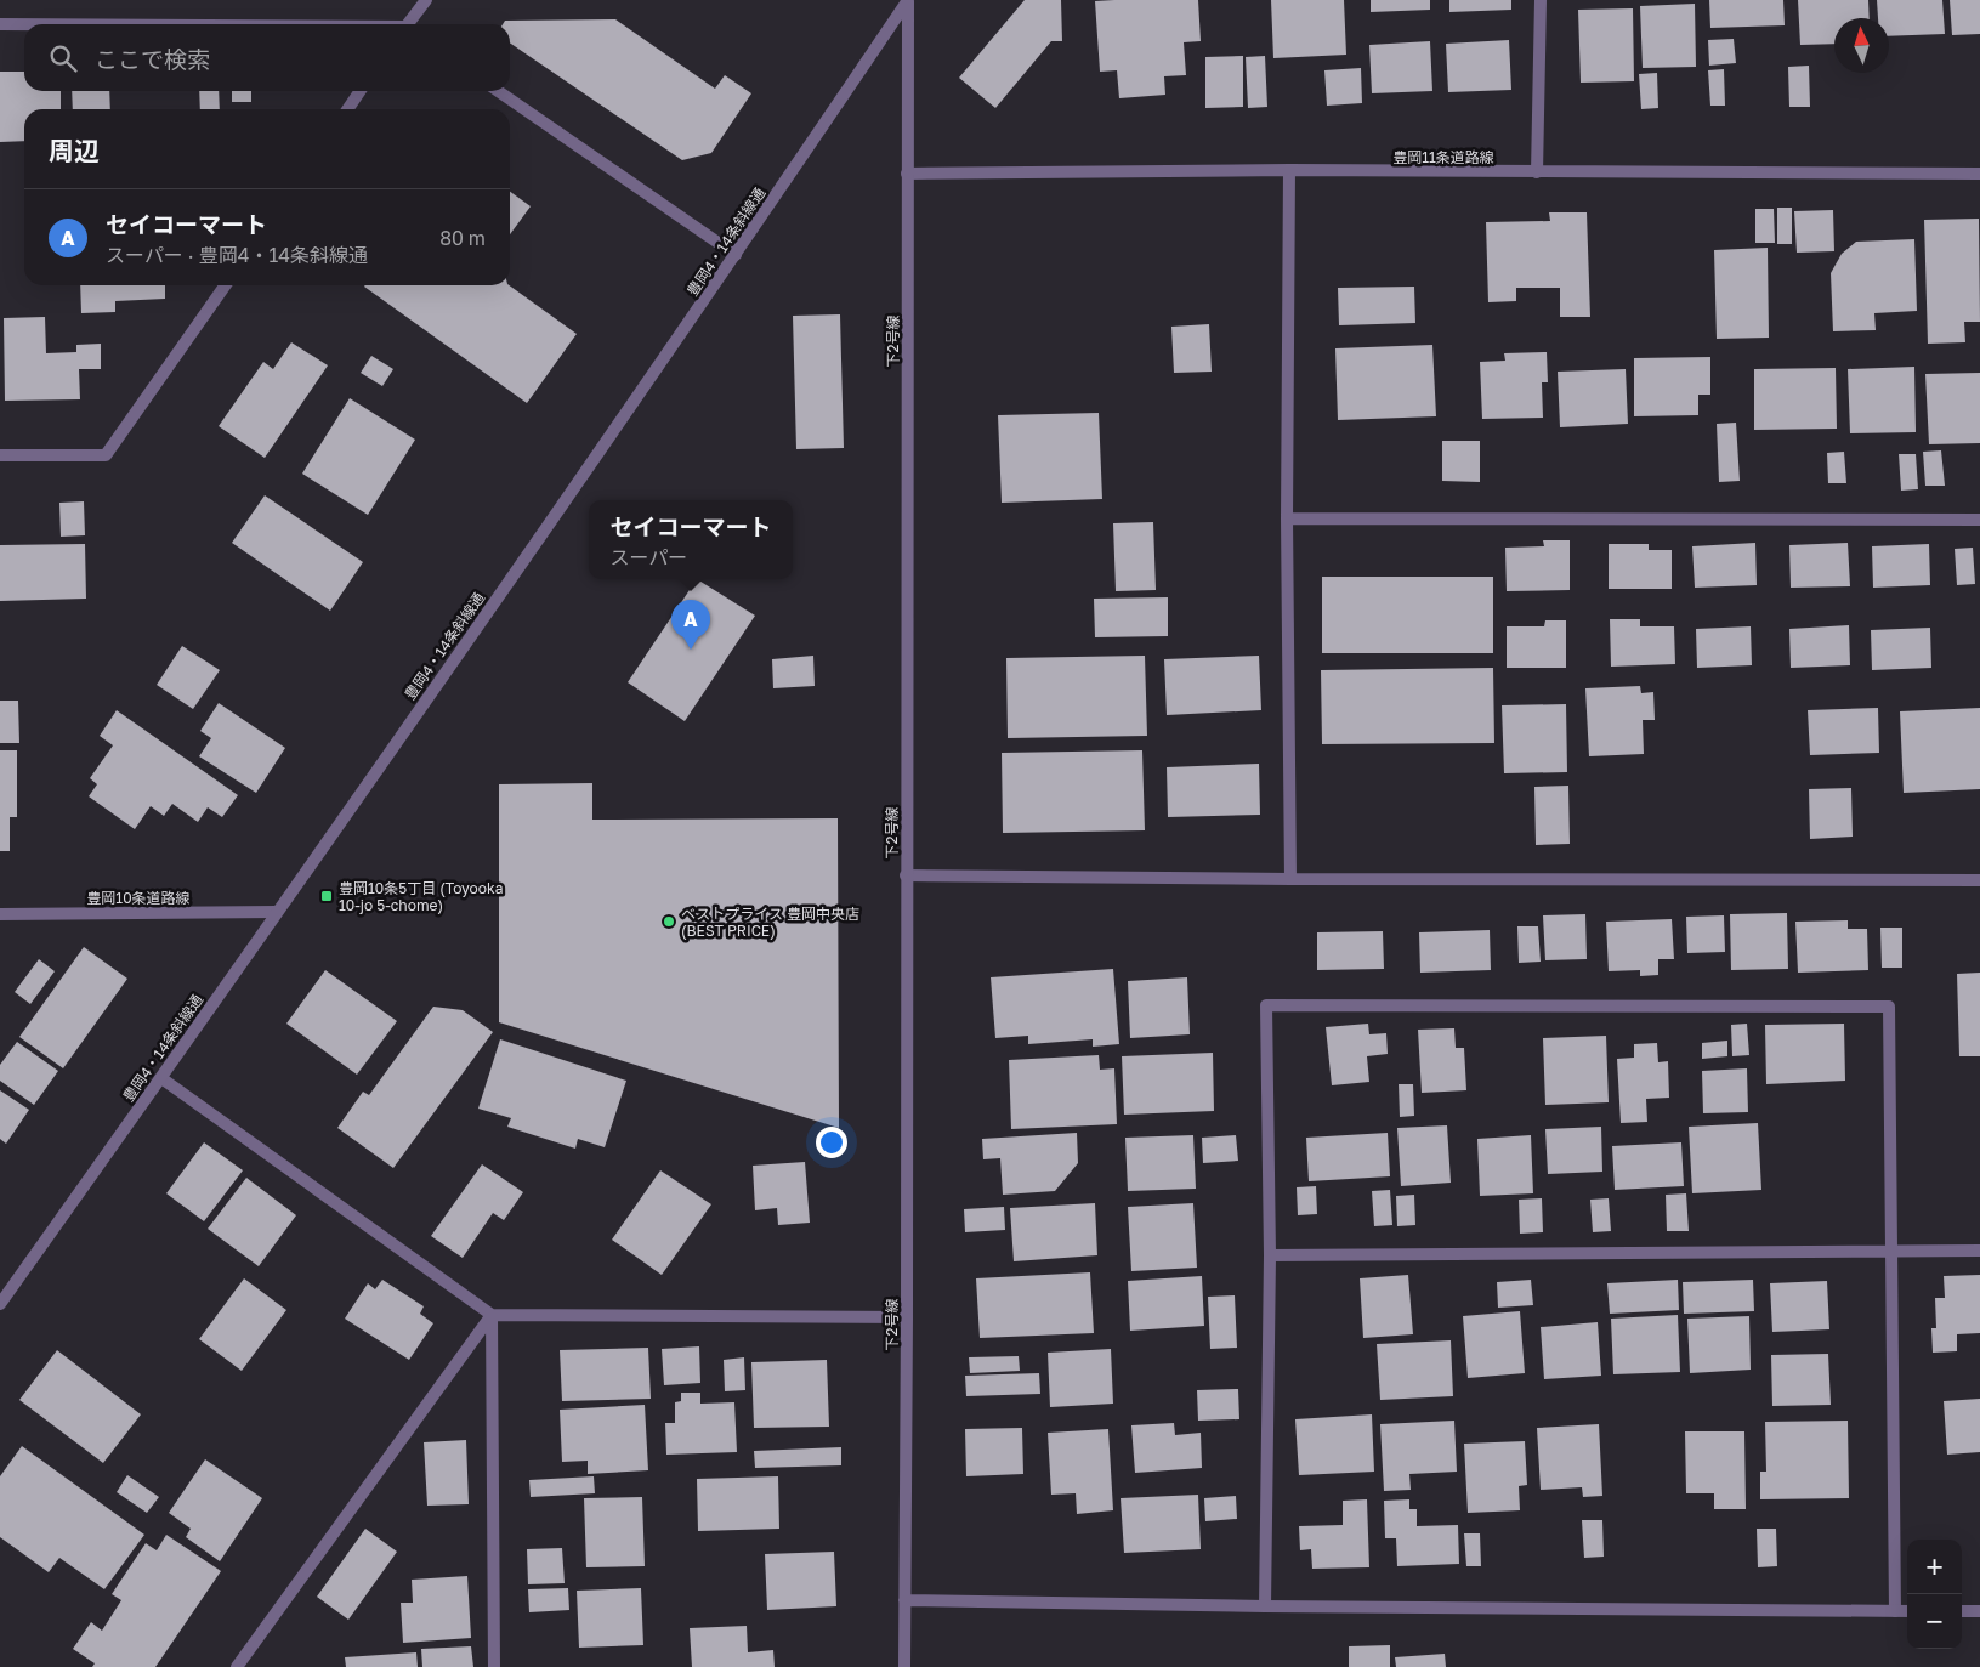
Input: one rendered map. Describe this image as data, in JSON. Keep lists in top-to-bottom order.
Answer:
{
  "streets": {
    "street": [
      "豊岡11条道路線",
      "豊岡4・14条斜線通",
      "下2号線",
      "豊岡10条道路線"
    ]
  },
  "crossings": [
    ["豊岡11条道路線", "下2号線"],
    ["豊岡4・14条斜線通", "下2号線"],
    ["豊岡4・14条斜線通", "豊岡10条道路線"]
  ],
  "places": {
    "transit": ["豊岡10条5丁目 (Toyooka 10-jo 5-chome)"],
    "other": ["ベストプライス 豊岡中央店 (BEST PRICE)"]
  },
  "north": "top",
  "page": {
    "search": "ここで検索",
    "heading": "周辺",
    "list": [
      {
        "mark": "A",
        "name": "セイコーマート",
        "note": "スーパー · 豊岡4・14条斜線通",
        "value": "80 m"
      }
    ],
    "popup": ["セイコーマート", "スーパー"],
    "pins": "A",
    "map_buttons": ["+", "−"]
  }
}
